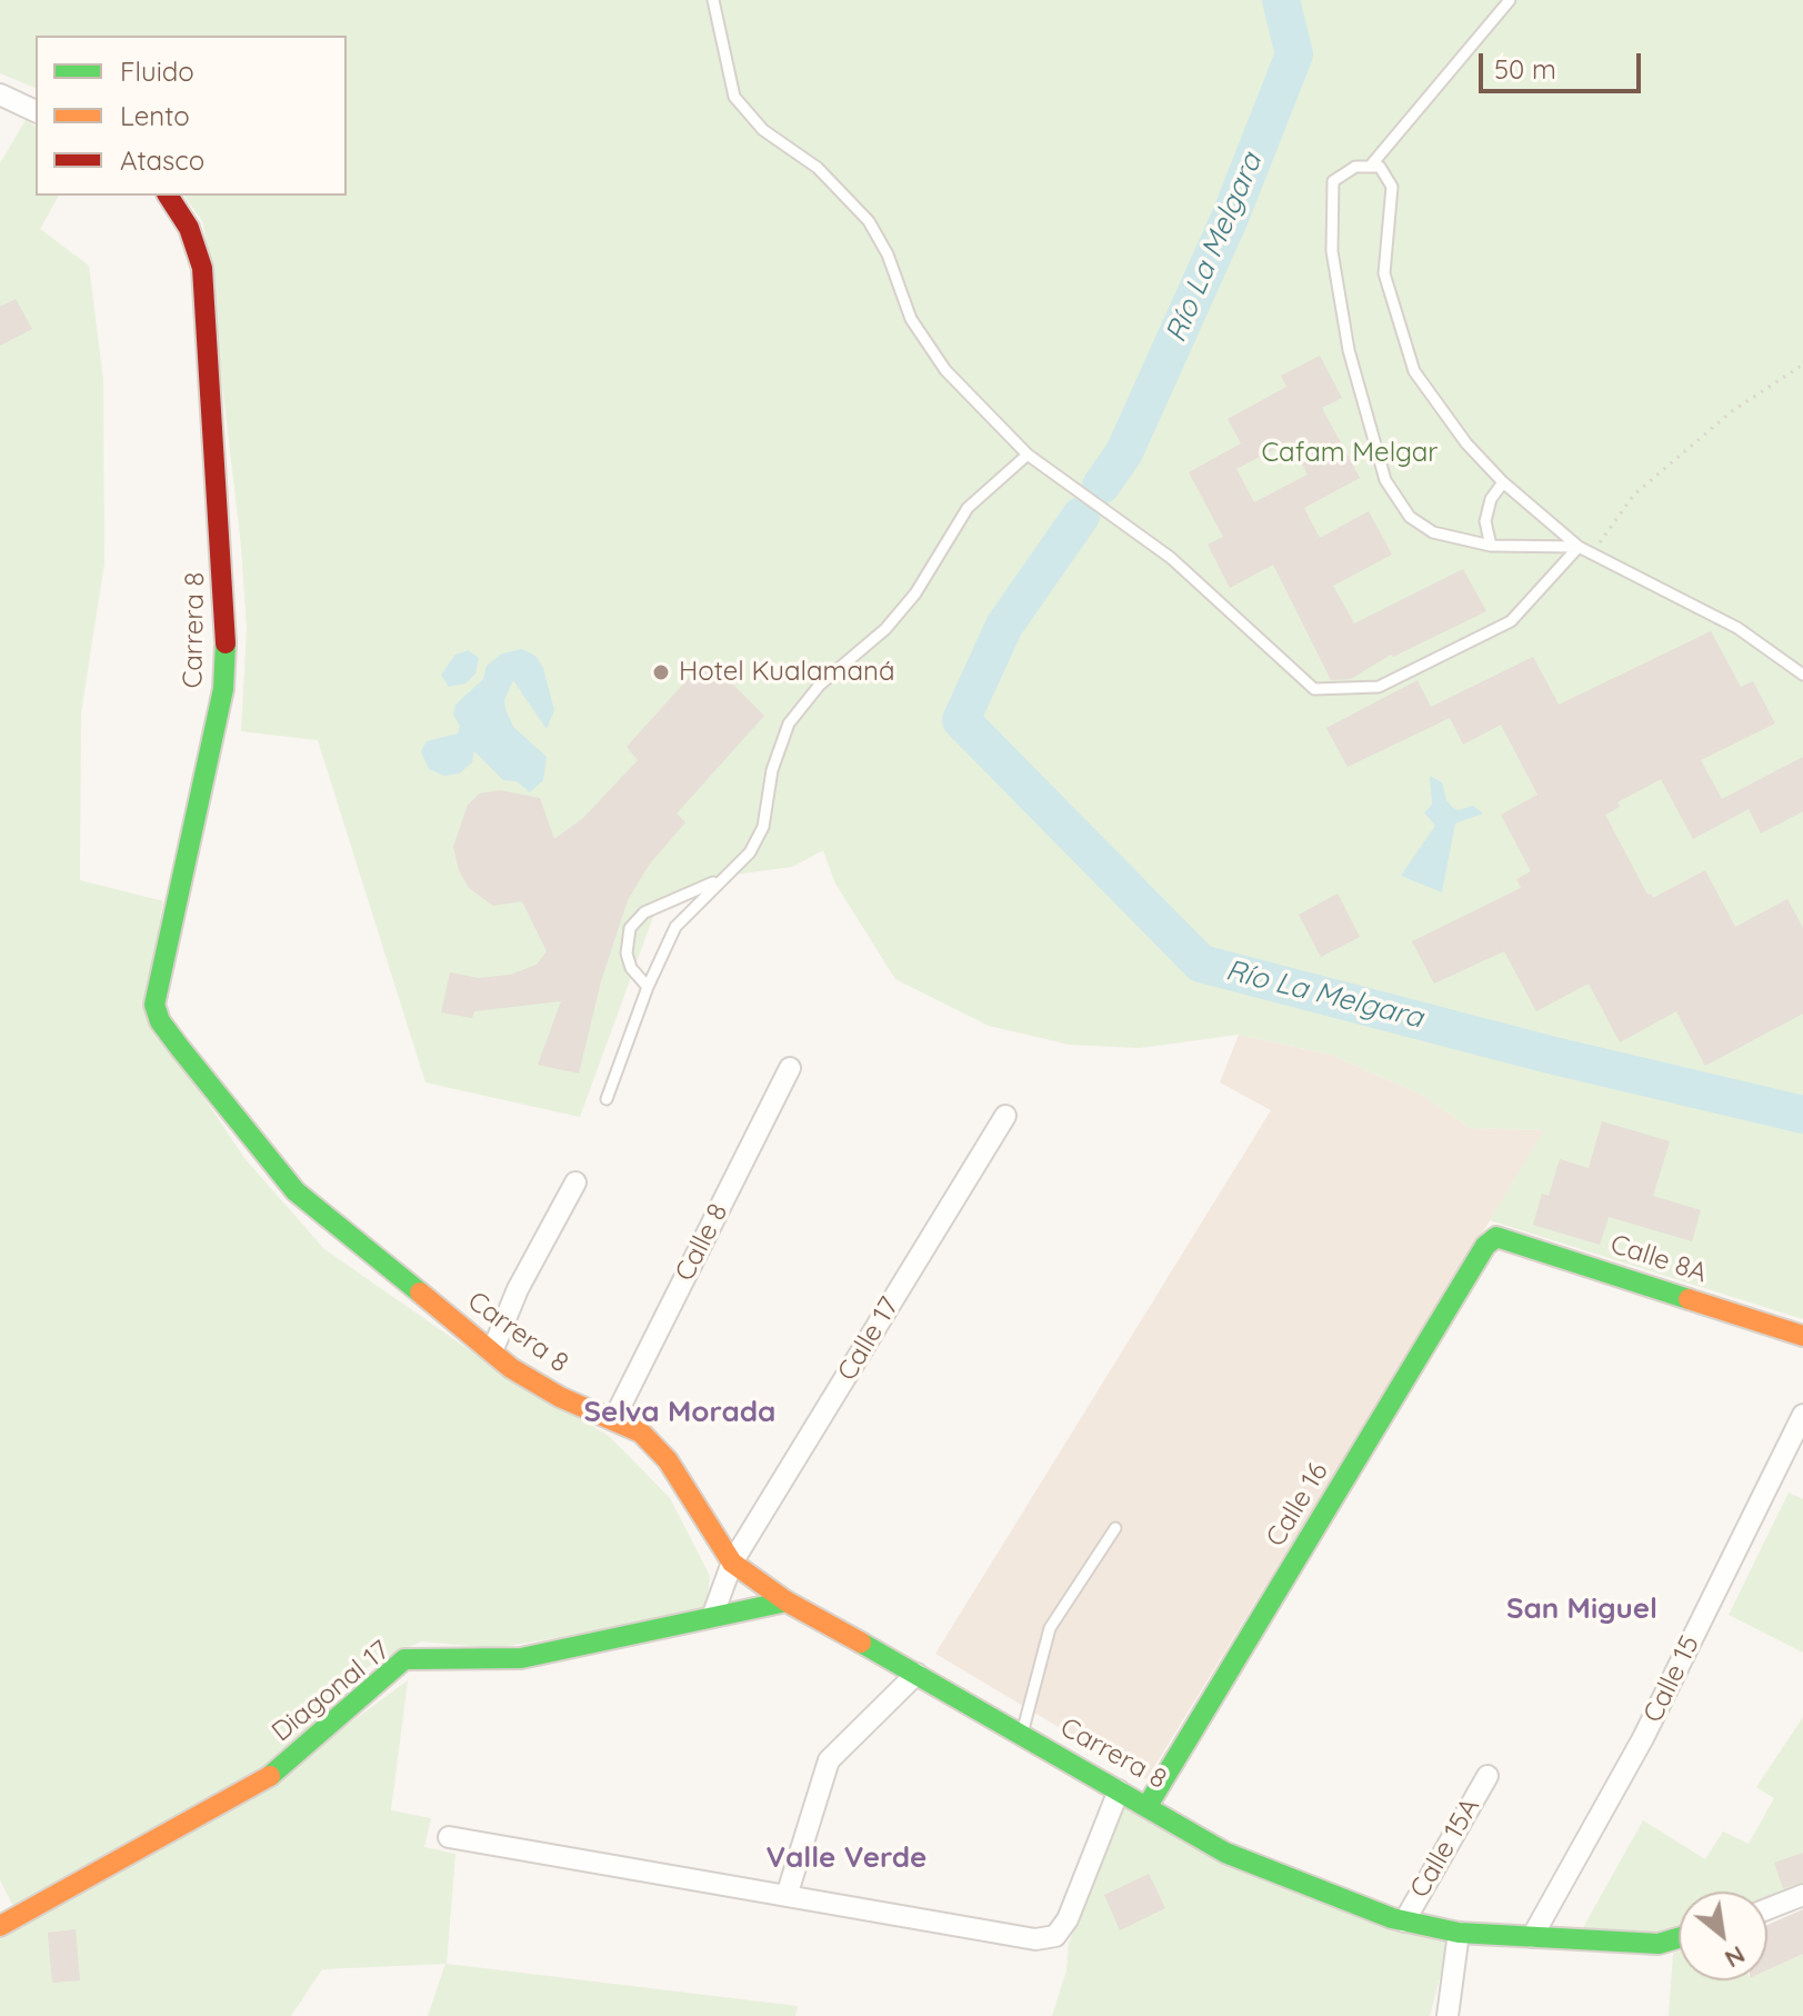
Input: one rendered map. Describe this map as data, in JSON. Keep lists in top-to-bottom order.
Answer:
{
  "streets": {
    "street": [
      "Carrera 8",
      "Calle 8",
      "Calle 8A",
      "Calle 17",
      "Calle 16",
      "Calle 15",
      "Diagonal 17",
      "Calle 15A"
    ]
  },
  "crossings": [
    ["Carrera 8", "Calle 8"],
    ["Carrera 8", "Calle 17"],
    ["Carrera 8", "Calle 16"],
    ["Carrera 8", "Calle 15"],
    ["Carrera 8", "Diagonal 17"],
    ["Carrera 8", "Calle 15A"],
    ["Calle 8A", "Calle 16"],
    ["Calle 17", "Diagonal 17"]
  ],
  "districts": ["Selva Morada", "San Miguel", "Valle Verde"],
  "water": ["Río La Melgara"],
  "parks": ["Cafam Melgar"],
  "places": ["Hotel Kualamaná"],
  "legend": ["Fluido", "Lento", "Atasco"],
  "scale_bar": "50 m",
  "north": "bottom right"
}
